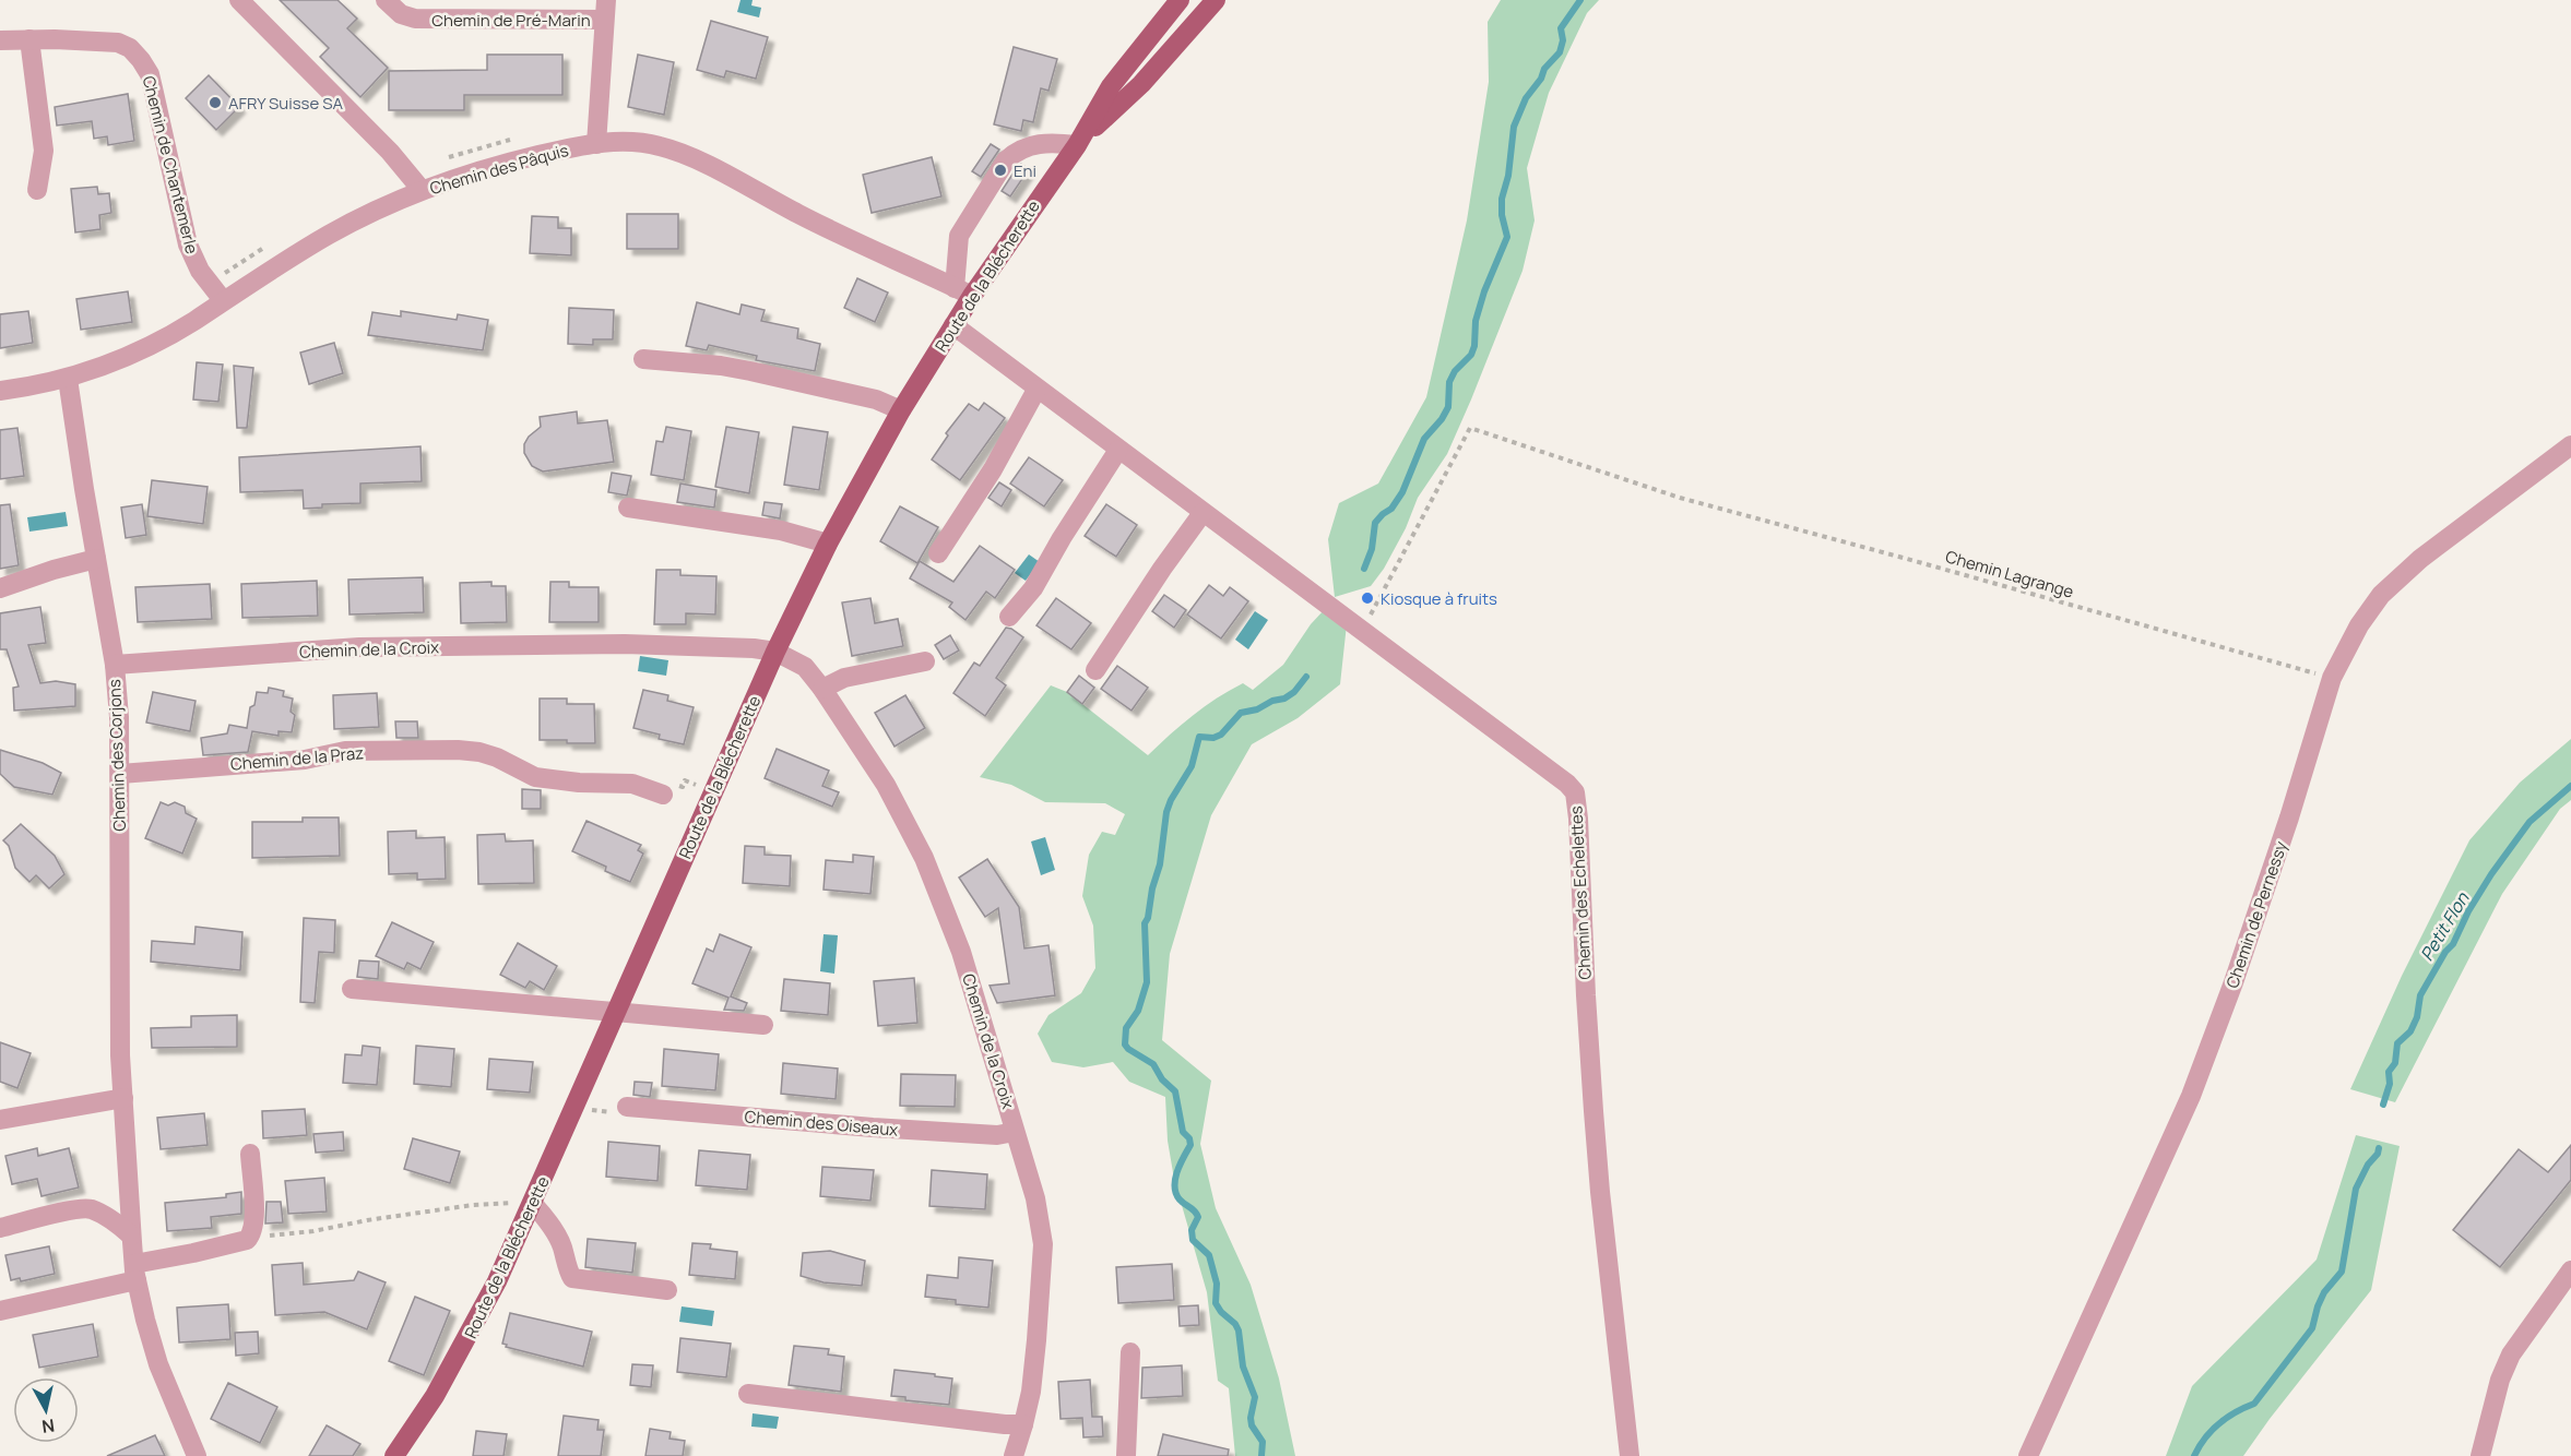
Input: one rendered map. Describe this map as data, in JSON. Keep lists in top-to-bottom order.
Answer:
{
  "streets": {
    "main road": ["Route de la Blécherette"],
    "street": [
      "Chemin de Pré-Marin",
      "Chemin de Chantemerle",
      "Chemin des Pâquis",
      "Chemin de la Croix",
      "Chemin des Corjons",
      "Chemin de la Praz",
      "Chemin des Echelettes",
      "Chemin de Pernessy",
      "Chemin des Oiseaux"
    ],
    "path": ["Chemin Lagrange"]
  },
  "crossings": [
    ["Chemin de Chantemerle", "Chemin des Pâquis"],
    ["Chemin des Pâquis", "Route de la Blécherette"],
    ["Chemin des Pâquis", "Chemin des Corjons"],
    ["Route de la Blécherette", "Chemin de la Croix"],
    ["Route de la Blécherette", "Chemin des Echelettes"],
    ["Chemin Lagrange", "Chemin des Echelettes"],
    ["Chemin Lagrange", "Chemin de Pernessy"],
    ["Chemin de la Croix", "Chemin des Corjons"],
    ["Chemin de la Croix", "Chemin des Oiseaux"],
    ["Chemin des Corjons", "Chemin de la Praz"]
  ],
  "water": ["Petit Flon"],
  "places": ["AFRY Suisse SA", "Eni", "Kiosque à fruits"],
  "north": "bottom"
}
